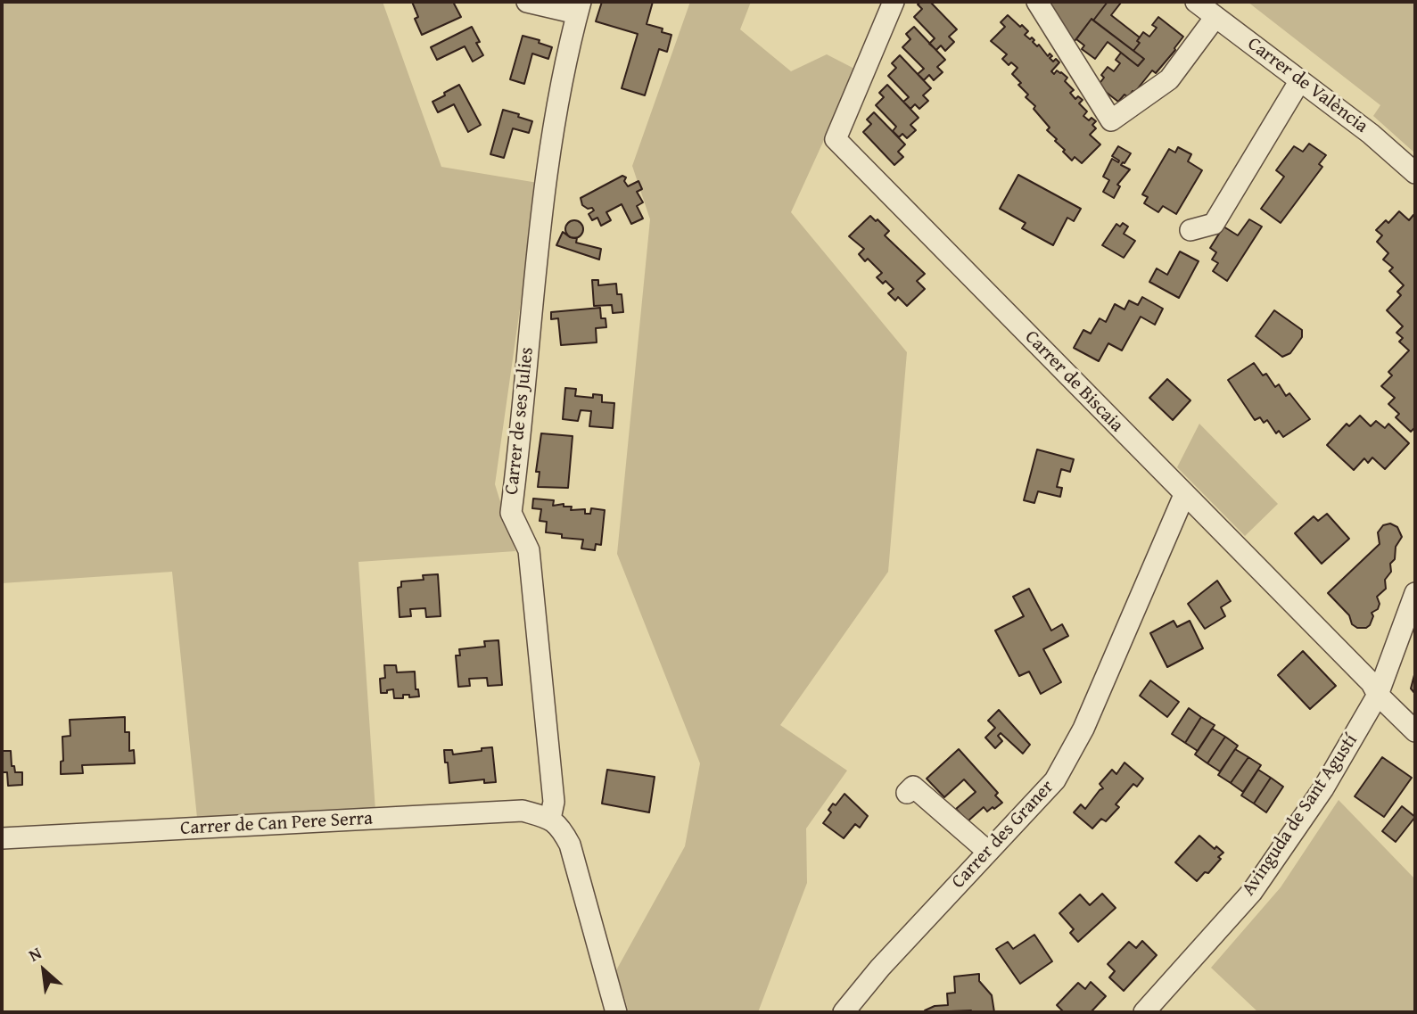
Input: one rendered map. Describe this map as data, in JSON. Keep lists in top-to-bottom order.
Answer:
{
  "streets": {
    "street": [
      "Carrer de València",
      "Carrer de Biscaia",
      "Carrer de ses Julies",
      "Avinguda de Sant Agustí",
      "Carrer de Can Pere Serra",
      "Carrer des Graner"
    ]
  },
  "crossings": [
    ["Carrer de Biscaia", "Avinguda de Sant Agustí"],
    ["Carrer de Biscaia", "Carrer des Graner"],
    ["Carrer de ses Julies", "Carrer de Can Pere Serra"]
  ],
  "north": "top left"
}
